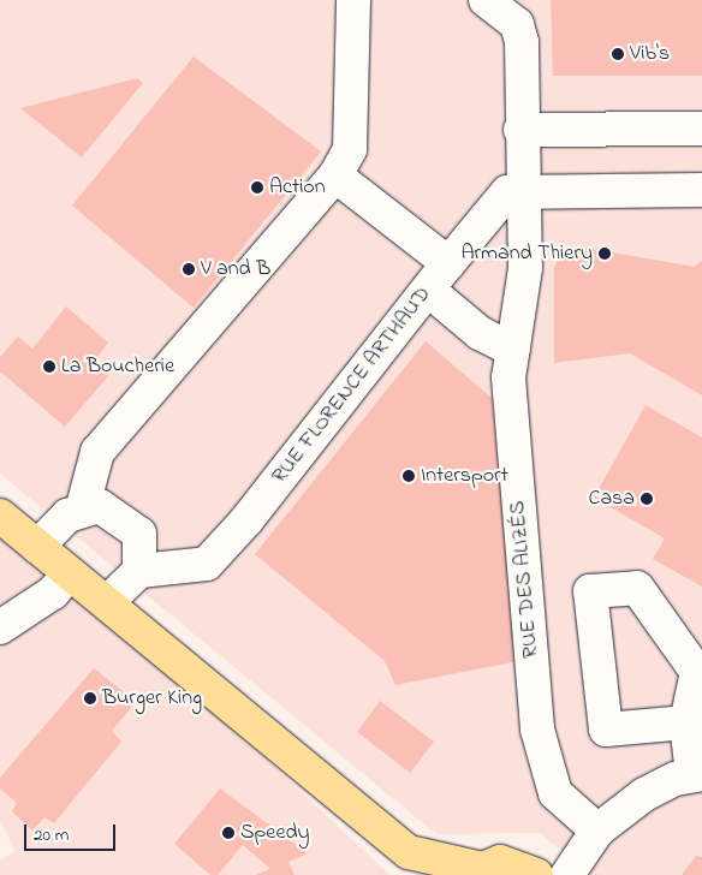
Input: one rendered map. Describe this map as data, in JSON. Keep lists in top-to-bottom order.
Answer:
{
  "streets": {
    "street": ["RUE FLORENCE ARTHAUD", "RUE DES ALIZÉS"]
  },
  "crossings": [
    ["RUE FLORENCE ARTHAUD", "RUE DES ALIZÉS"]
  ],
  "places": [
    "Vib's",
    "Action",
    "Armand Thiery",
    "V and B",
    "La Boucherie",
    "Intersport",
    "Casa",
    "Burger King",
    "Speedy"
  ],
  "scale_bar": "20 m"
}
